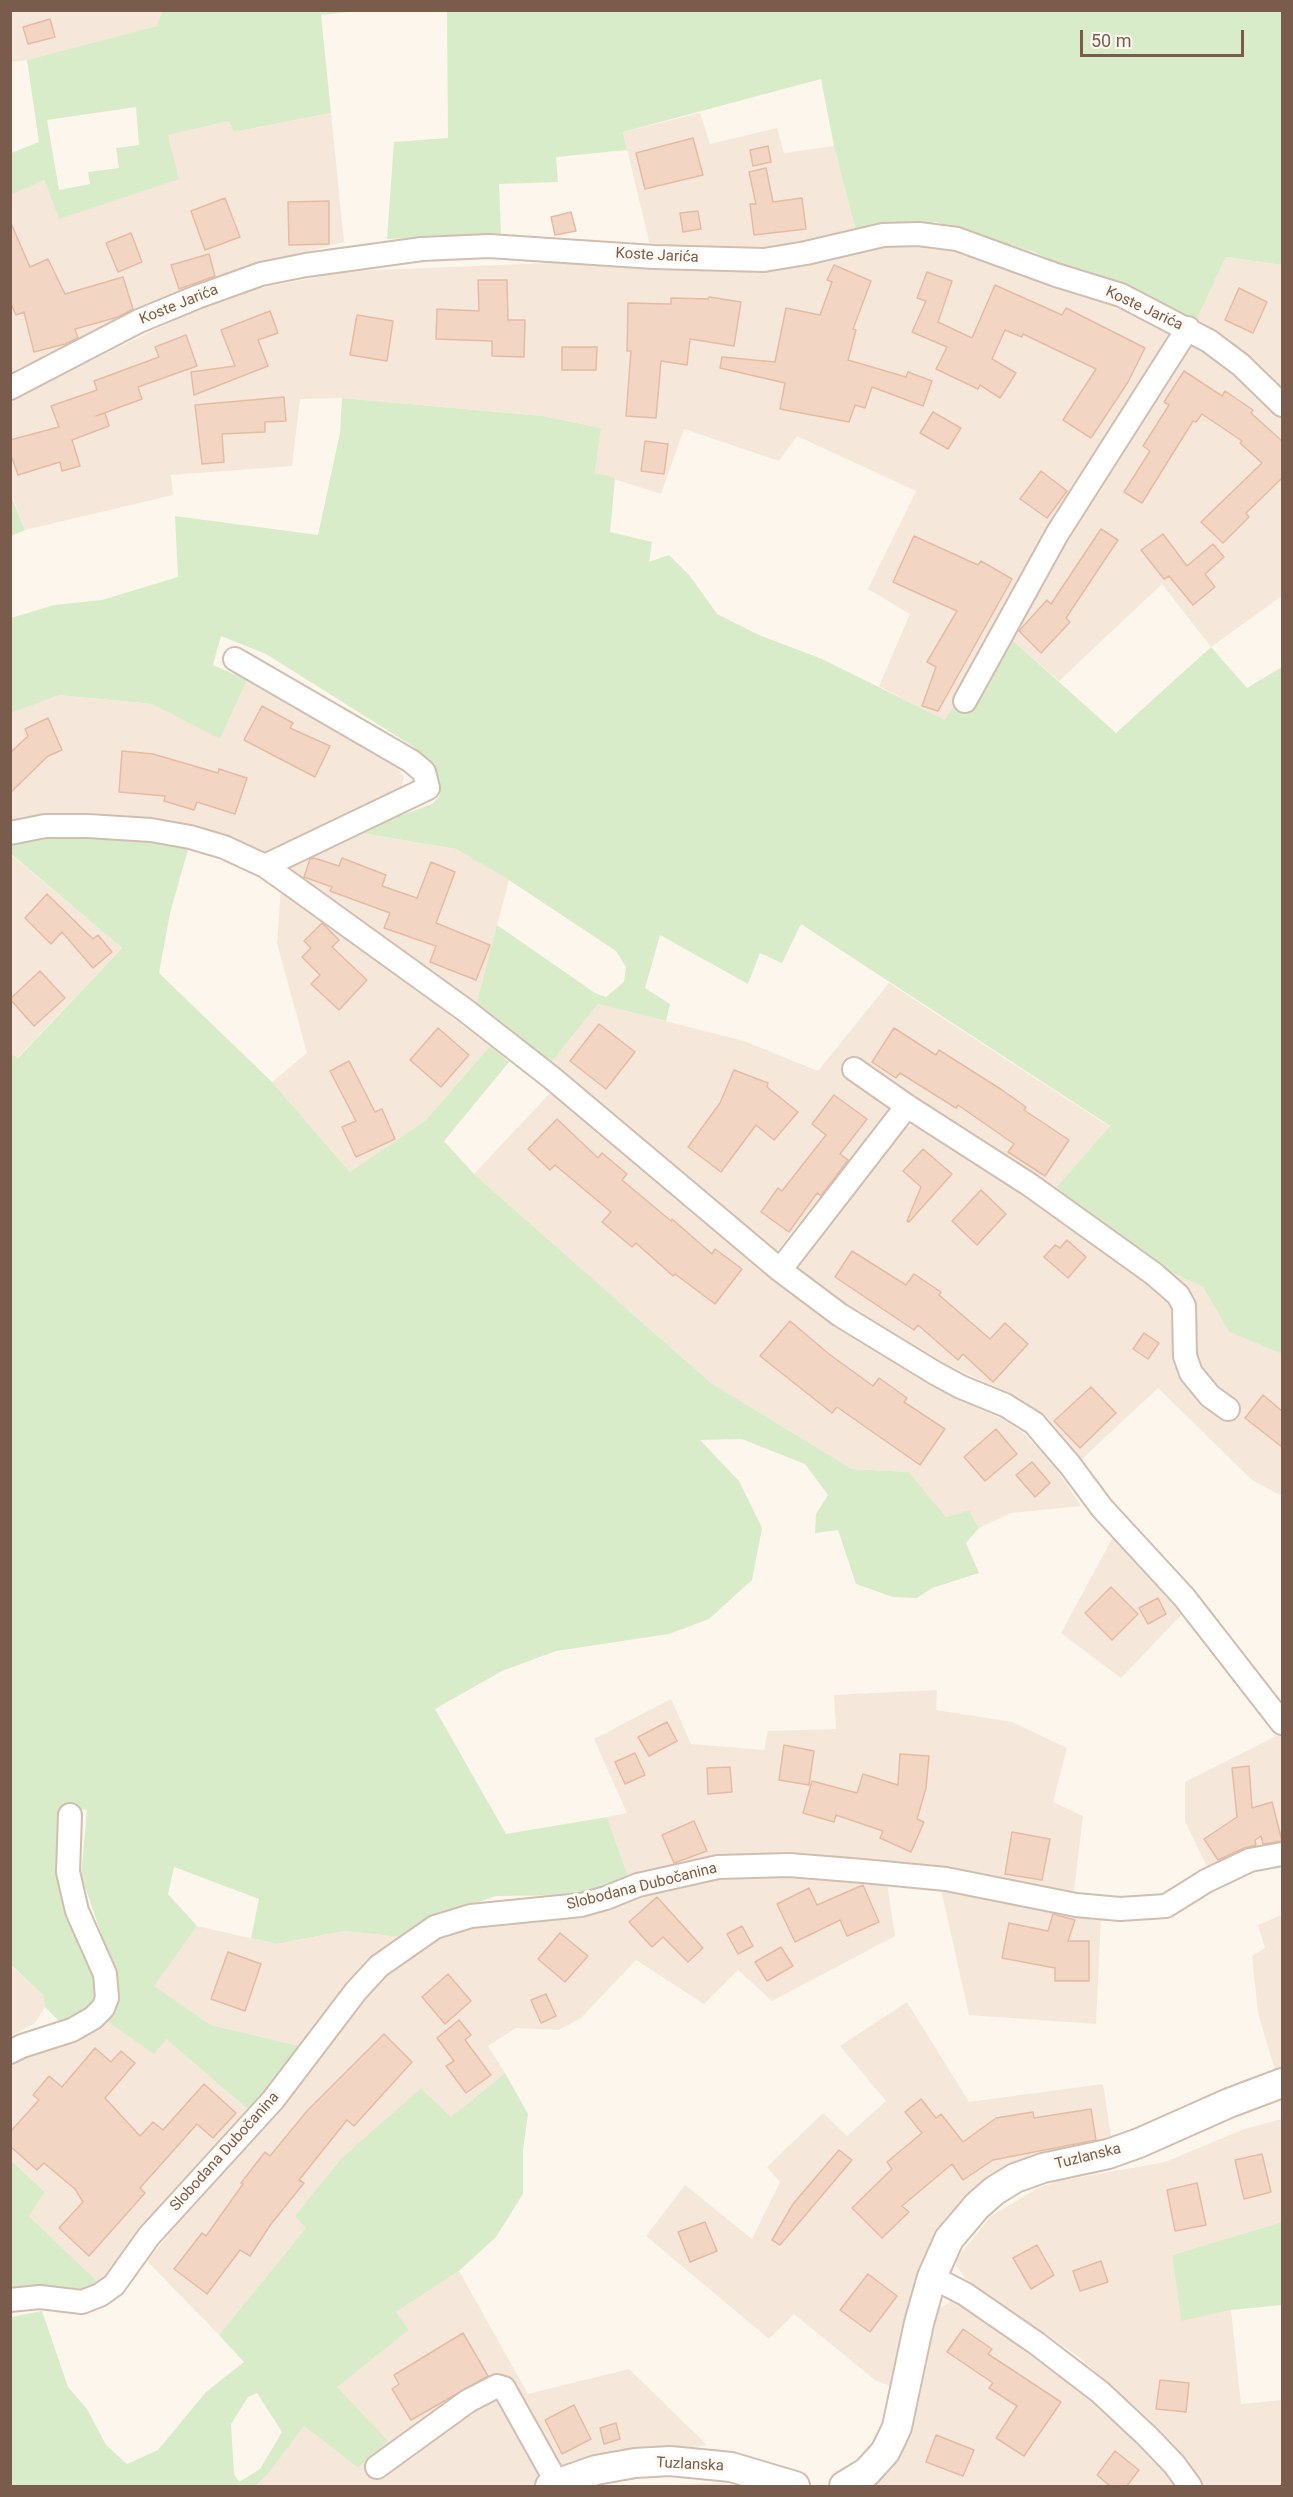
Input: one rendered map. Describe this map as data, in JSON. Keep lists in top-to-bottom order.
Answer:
{
  "streets": {
    "street": ["Koste Jarića", "Slobodana Dubočanina", "Tuzlanska"]
  },
  "scale_bar": "50 m"
}
